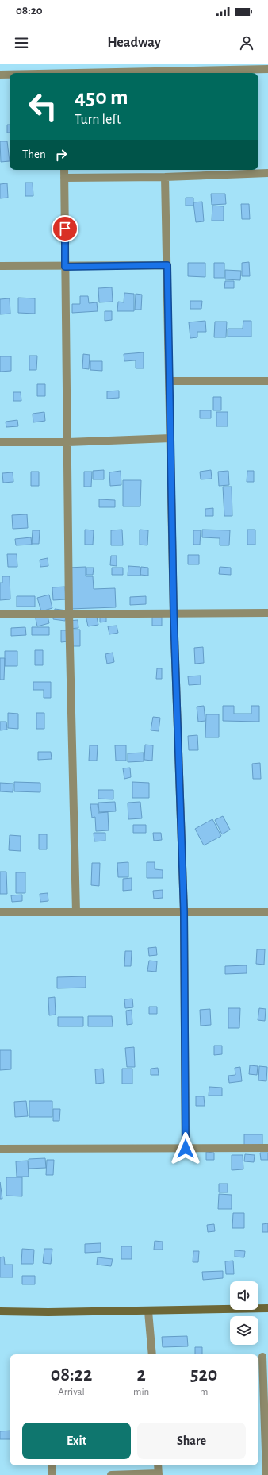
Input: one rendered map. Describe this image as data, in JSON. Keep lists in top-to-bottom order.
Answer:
{
  "page": {
    "status": "08:20",
    "header": "Headway",
    "turn": ["450 m", "Turn left"],
    "then": "Then",
    "eta": [
      "08:22",
      "Arrival",
      "2",
      "min",
      "520",
      "m"
    ],
    "buttons": ["Exit", "Share"]
  }
}
